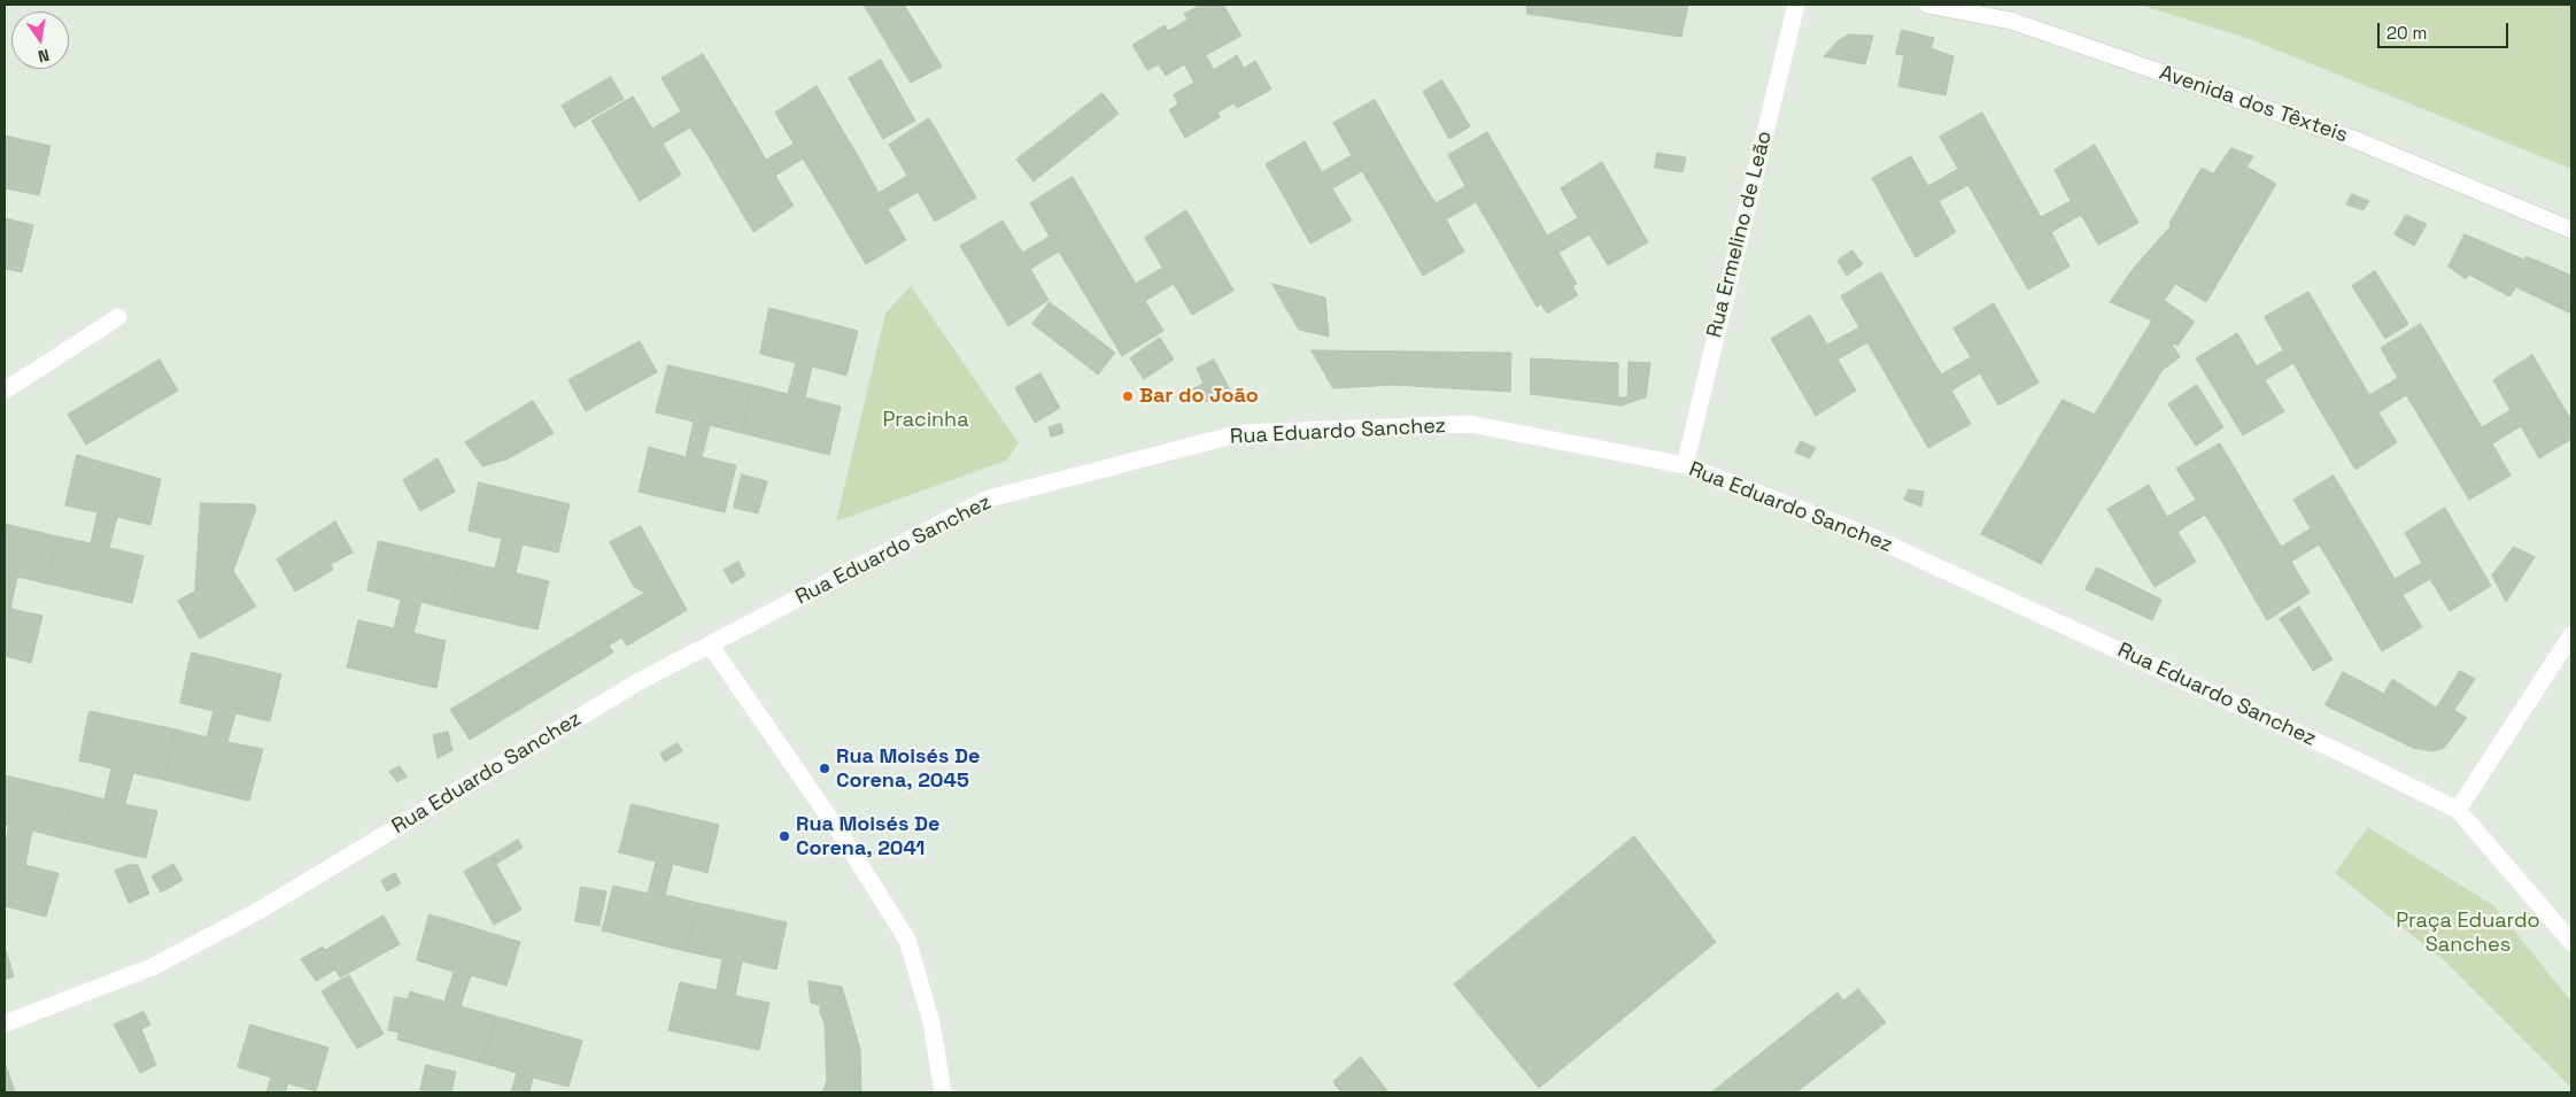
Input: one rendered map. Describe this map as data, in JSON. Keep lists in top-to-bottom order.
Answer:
{
  "streets": {
    "street": ["Avenida dos Têxteis", "Rua Ermelino de Leão", "Rua Eduardo Sanchez"]
  },
  "crossings": [
    ["Rua Ermelino de Leão", "Rua Eduardo Sanchez"]
  ],
  "parks": ["Pracinha", "Praça Eduardo Sanches"],
  "places": ["Bar do João", "Rua Moisés De Corena, 2045", "Rua Moisés De Corena, 2041"],
  "scale_bar": "20 m",
  "north": "bottom"
}
